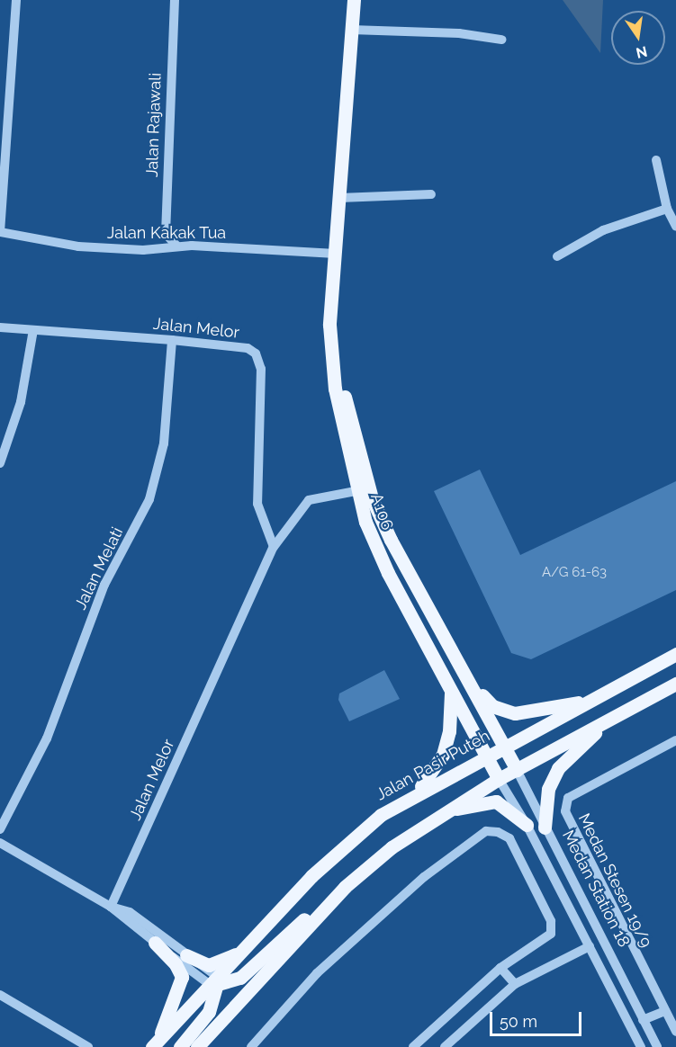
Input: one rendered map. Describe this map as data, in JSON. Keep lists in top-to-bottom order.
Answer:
{
  "streets": {
    "main road": ["A106", "Jalan Pasir Puteh", "Medan Station 18"],
    "street": [
      "Jalan Rajawali",
      "Jalan Kakak Tua",
      "Jalan Melor",
      "Jalan Melati",
      "Medan Stesen 19/9"
    ]
  },
  "crossings": [
    ["Jalan Rajawali", "Jalan Kakak Tua"],
    ["Jalan Melor", "A106"],
    ["Jalan Melor", "Jalan Melati"],
    ["A106", "Medan Station 18"],
    ["Jalan Pasir Puteh", "Medan Station 18"]
  ],
  "house_numbers": ["A/G 61-63"],
  "scale_bar": "50 m",
  "north": "bottom"
}
